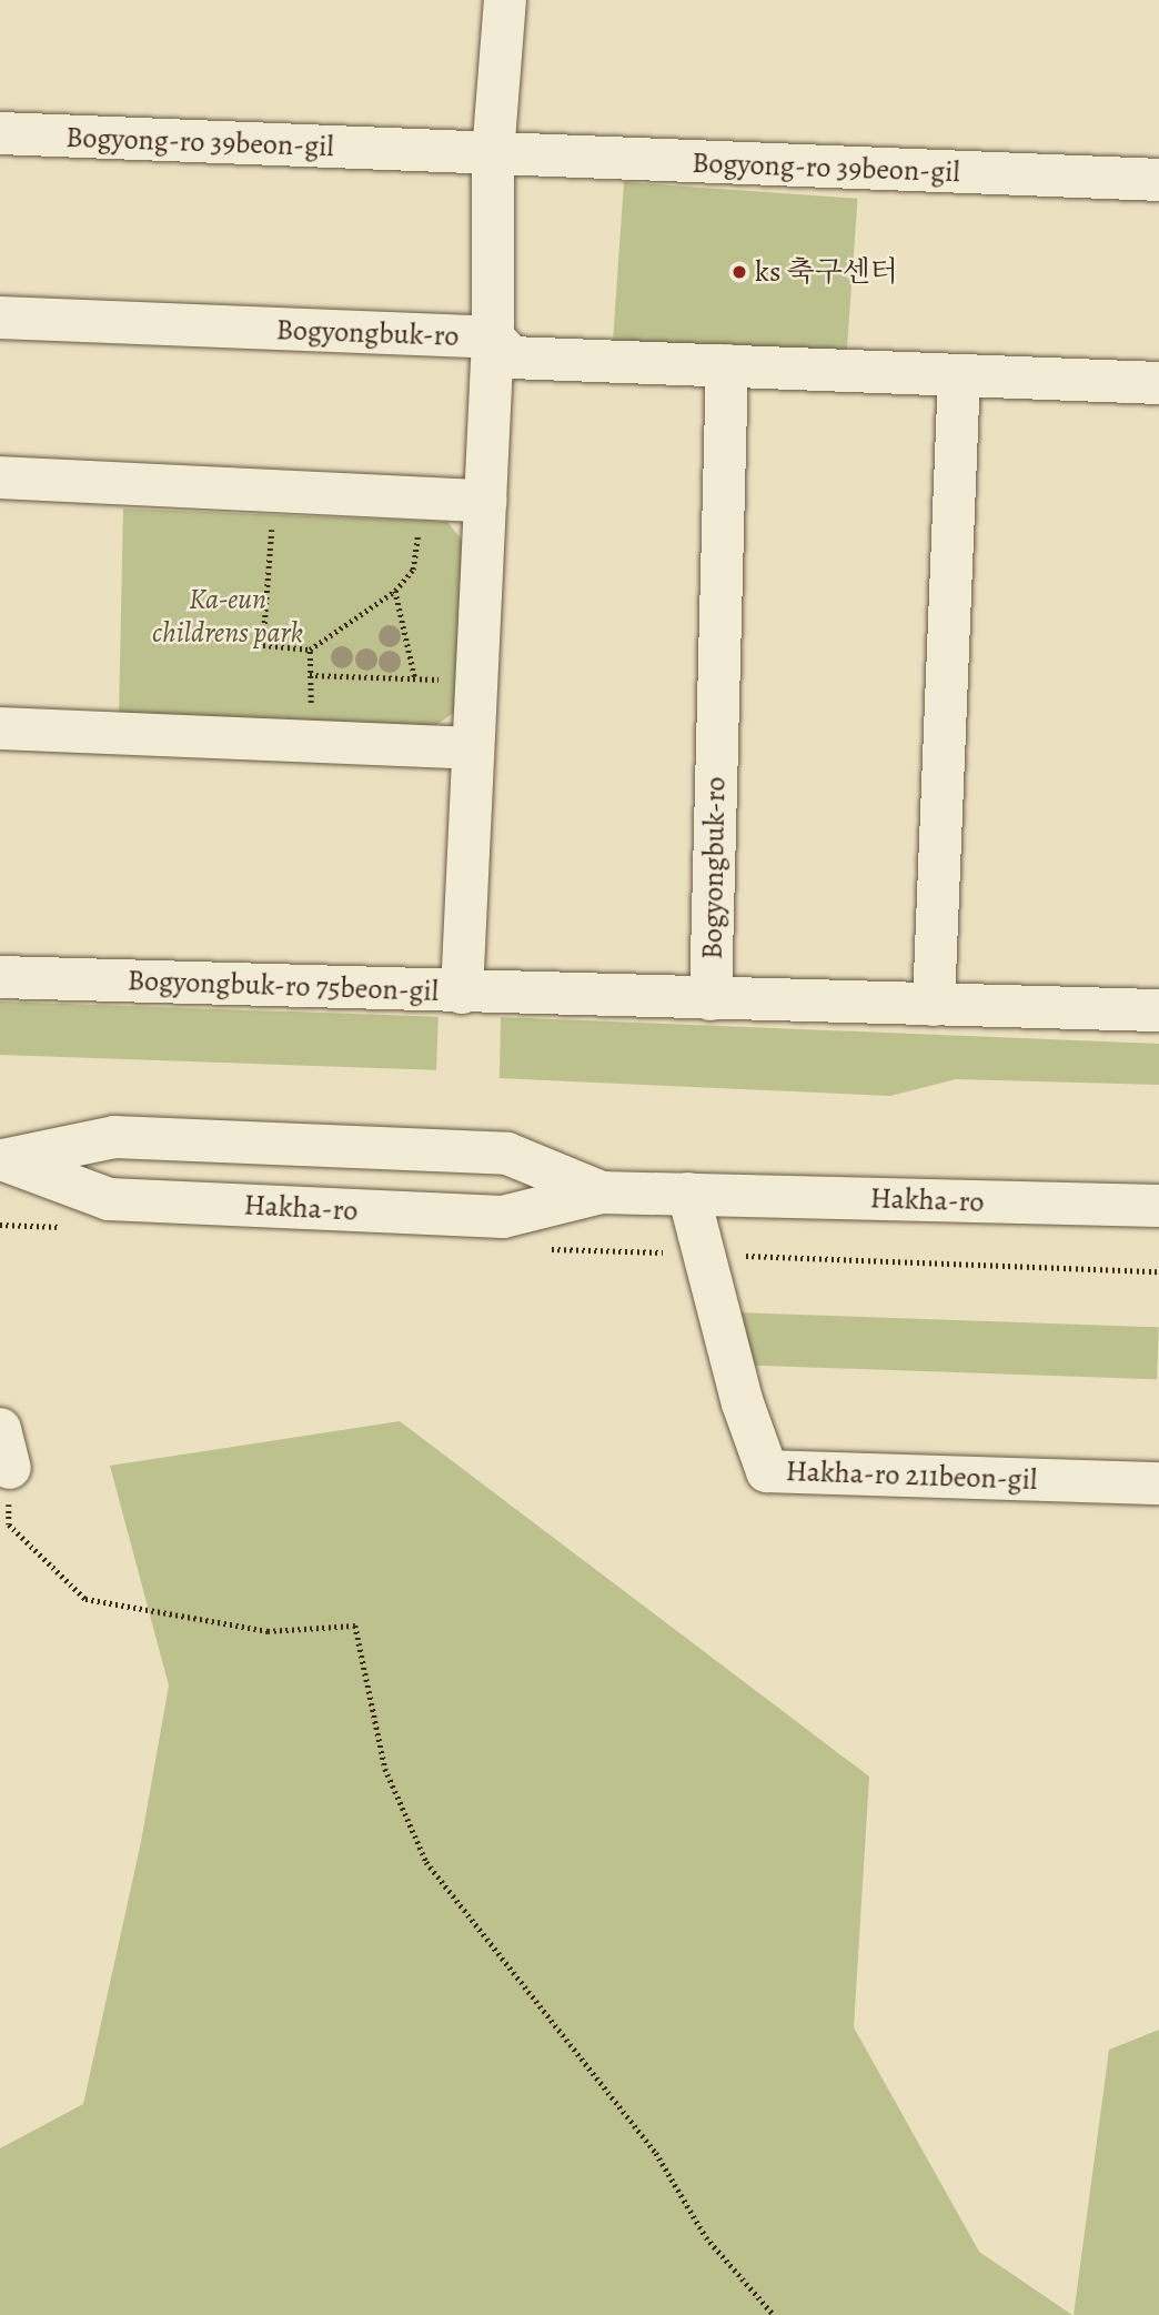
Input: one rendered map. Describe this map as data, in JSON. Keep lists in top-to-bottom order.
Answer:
{
  "streets": {
    "street": [
      "Bogyong-ro 39beon-gil",
      "Bogyongbuk-ro",
      "Bogyongbuk-ro 75beon-gil",
      "Hakha-ro",
      "Hakha-ro 211beon-gil"
    ]
  },
  "crossings": [
    ["Bogyongbuk-ro", "Bogyongbuk-ro 75beon-gil"],
    ["Hakha-ro", "Hakha-ro 211beon-gil"]
  ],
  "parks": ["Ka-eun childrens park"],
  "places": ["ks 축구센터"]
}
